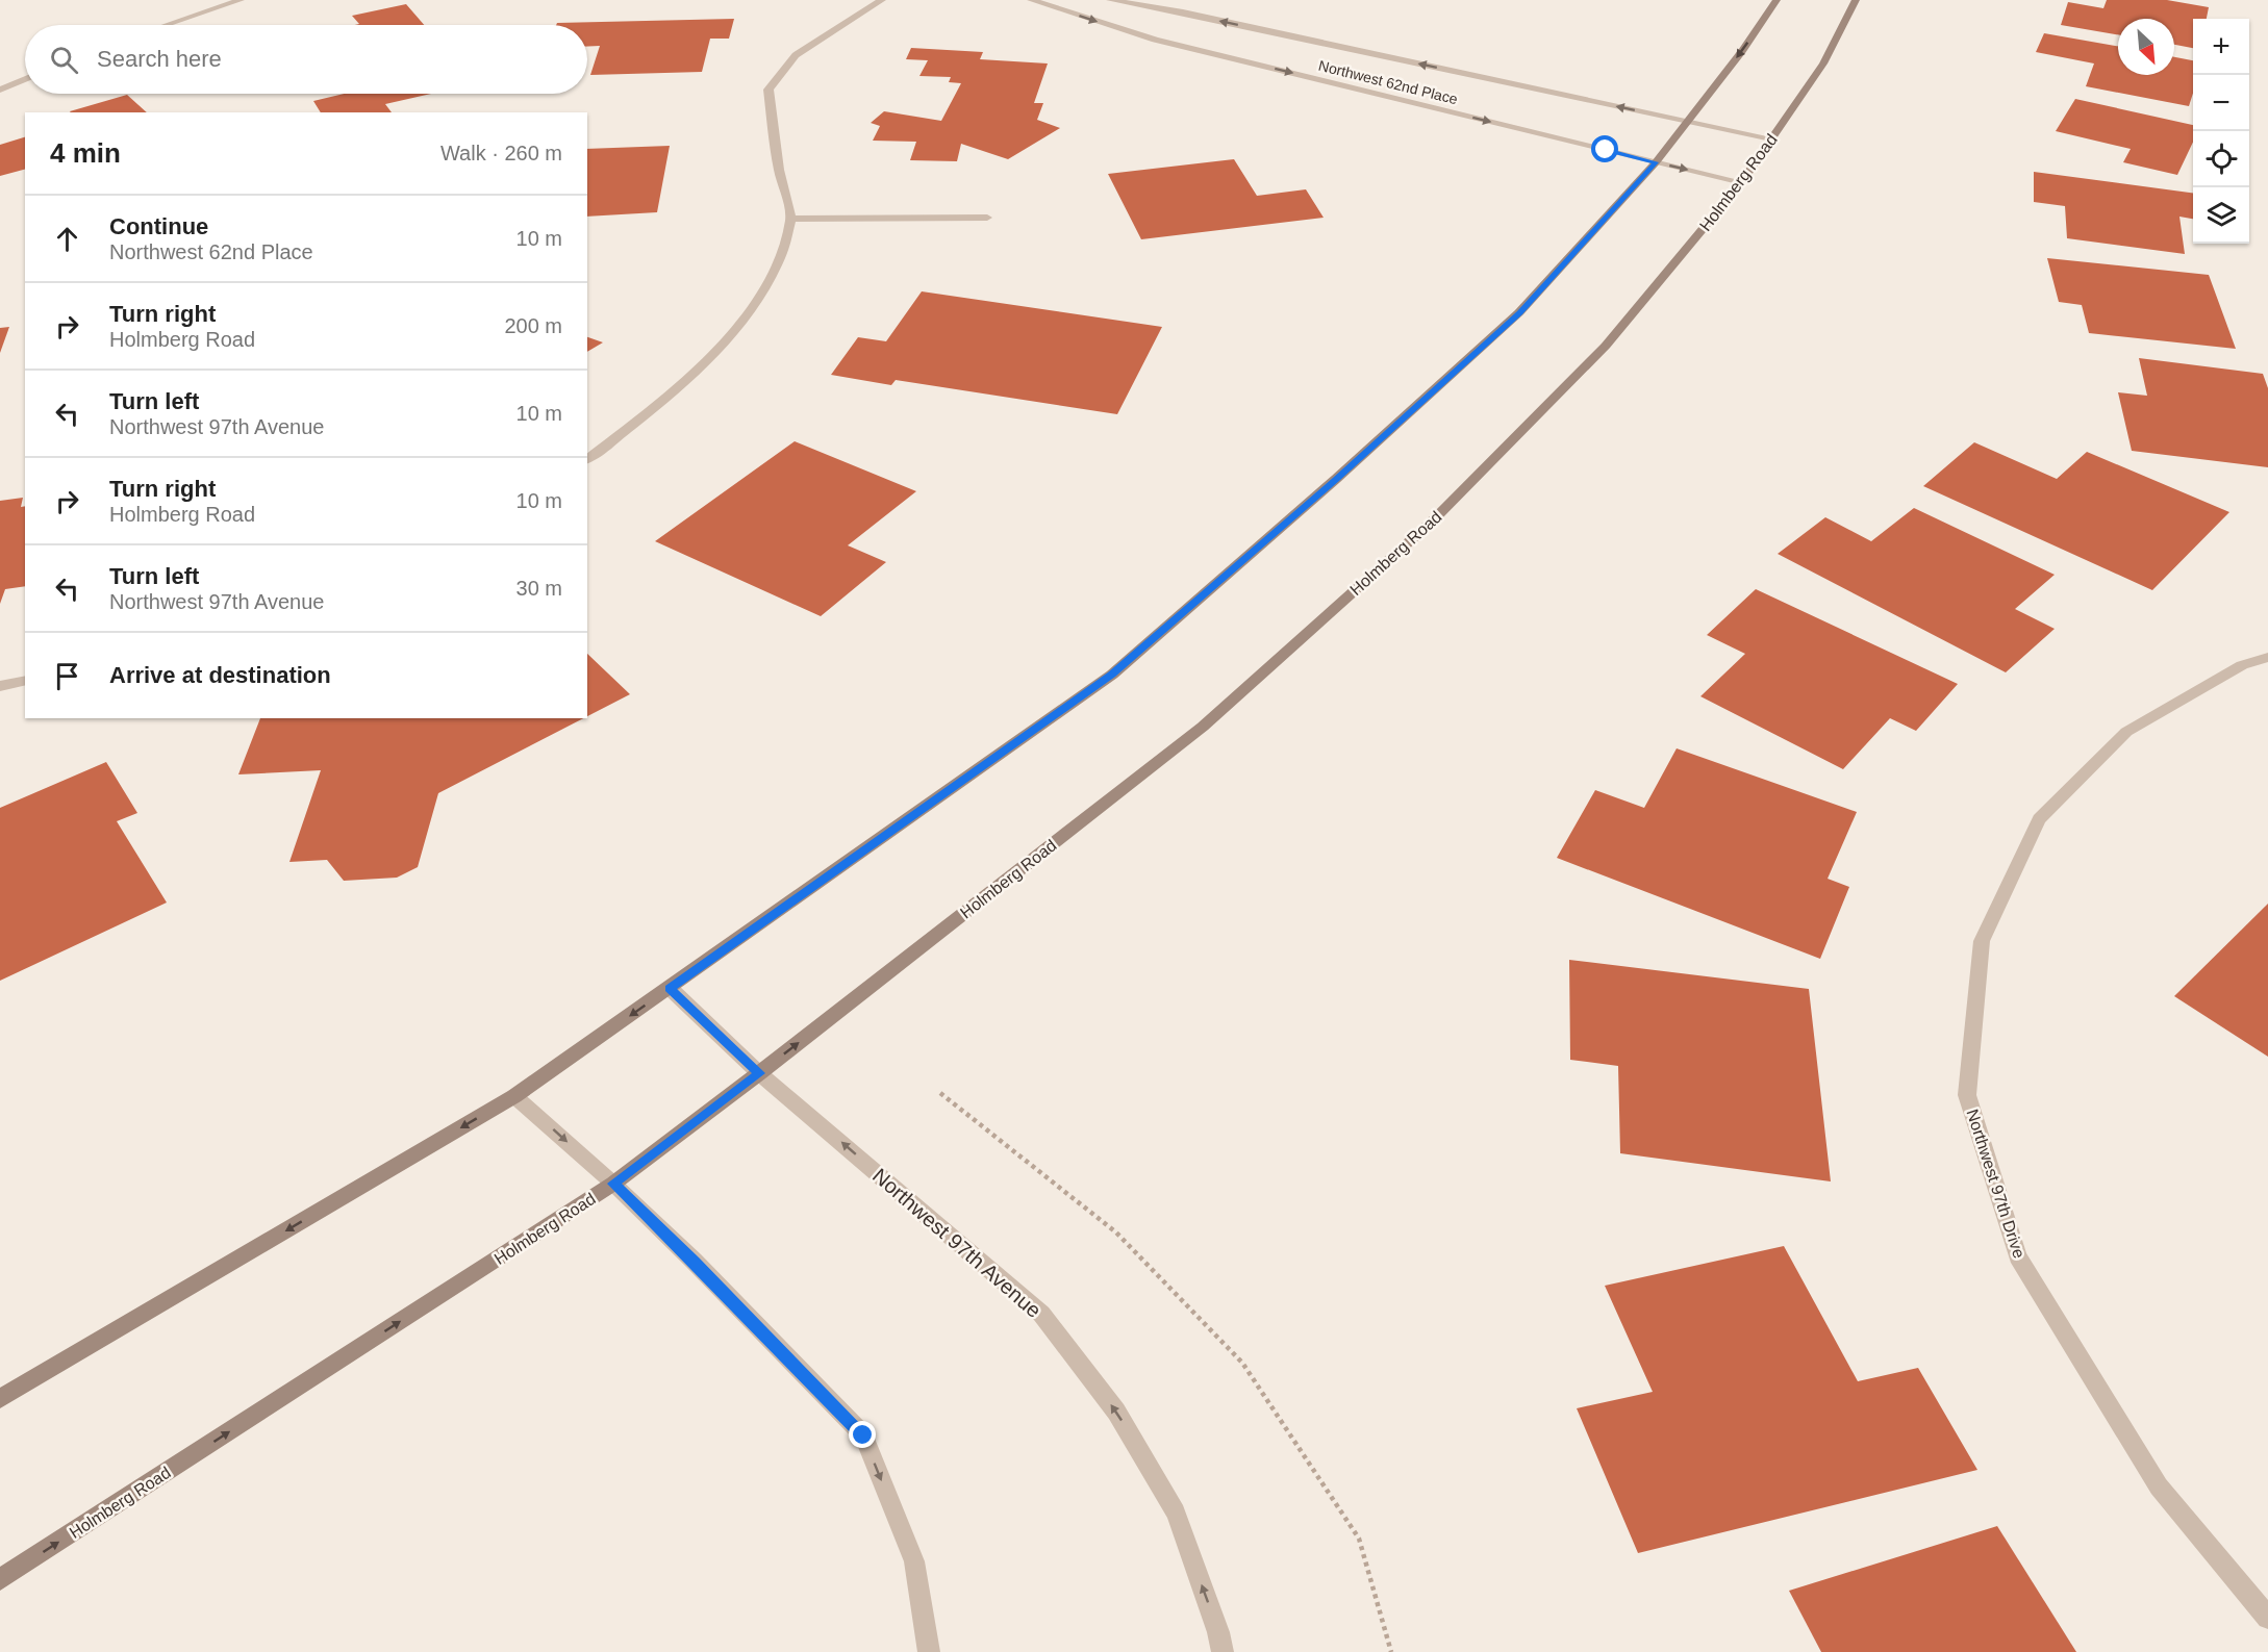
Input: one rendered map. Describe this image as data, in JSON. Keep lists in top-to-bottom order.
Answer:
{
  "streets": {
    "street": [
      "Northwest 62nd Place",
      "Holmberg Road",
      "Northwest 97th Drive",
      "Northwest 97th Avenue"
    ]
  },
  "crossings": [
    ["Northwest 62nd Place", "Holmberg Road"],
    ["Holmberg Road", "Northwest 97th Avenue"]
  ],
  "one_way": ["Northwest 97th Avenue"],
  "north": "bottom right",
  "page": {
    "map_buttons": ["+", "−"],
    "search": "Search here",
    "heading": ["4 min", "Walk · 260 m"],
    "list": [
      ["Continue", "Northwest 62nd Place", "10 m"],
      ["Turn right", "Holmberg Road", "200 m"],
      ["Turn left", "Northwest 97th Avenue", "10 m"],
      ["Turn right", "Holmberg Road", "10 m"],
      ["Turn left", "Northwest 97th Avenue", "30 m"],
      "Arrive at destination"
    ]
  }
}
